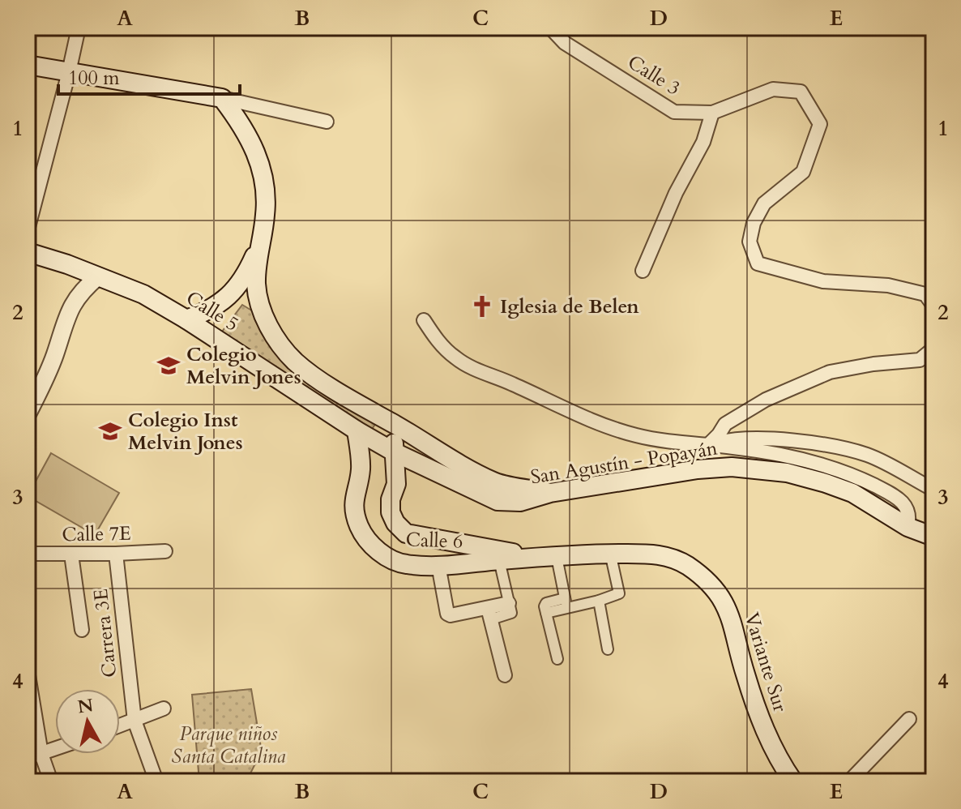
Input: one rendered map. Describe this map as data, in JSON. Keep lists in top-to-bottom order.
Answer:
{
  "streets": {
    "main road": [
      "Calle 5",
      "San Agustín - Popayán",
      "Calle 6",
      "Variante Sur"
    ],
    "street": ["Calle 3", "Calle 7E", "Carrera 3E"]
  },
  "crossings": [
    ["Calle 5", "San Agustín - Popayán"],
    ["Calle 5", "Calle 6"],
    ["San Agustín - Popayán", "Calle 6"],
    ["Calle 7E", "Carrera 3E"],
    ["Calle 6", "Variante Sur"]
  ],
  "parks": ["Parque niños Santa Catalina"],
  "places": {
    "church": ["Iglesia de Belen"],
    "school or university": ["Colegio Melvin Jones", "Colegio Inst Melvin Jones"]
  },
  "scale_bar": "100 m",
  "north": "top",
  "grid": {
    "columns": [
      "A",
      "B",
      "C",
      "D",
      "E"
    ],
    "rows": [
      "1",
      "2",
      "3",
      "4"
    ]
  }
}
